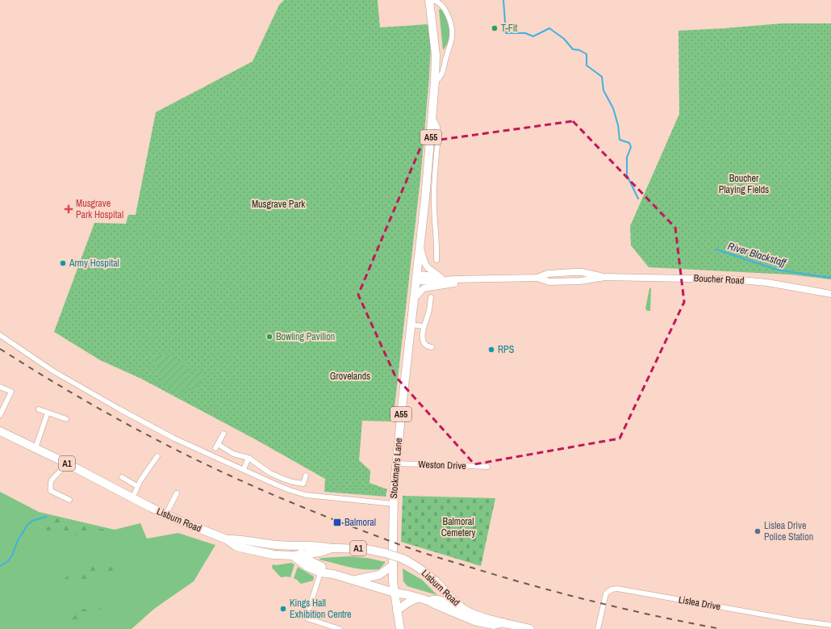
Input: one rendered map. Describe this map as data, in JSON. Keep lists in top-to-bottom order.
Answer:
{
  "streets": {
    "main road": [
      "A55",
      "A1",
      "Stockman's Lane",
      "Lisburn Road"
    ],
    "street": ["Boucher Road", "Weston Drive", "Lislea Drive"]
  },
  "crossings": [
    ["A55", "A1"],
    ["A55", "Stockman's Lane"],
    ["Boucher Road", "Stockman's Lane"],
    ["A1", "Stockman's Lane"],
    ["A1", "Lisburn Road"],
    ["Weston Drive", "Stockman's Lane"]
  ],
  "water": ["River Blackstaff"],
  "parks": [
    "Boucher Playing Fields",
    "Musgrave Park",
    "Grovelands",
    "Balmoral Cemetery"
  ],
  "places": {
    "other": [
      "T-Fit",
      "Army Hospital",
      "Bowling Pavilion",
      "RPS",
      "Lislea Drive Police Station",
      "Kings Hall Exhibition Centre"
    ],
    "health": ["Musgrave Park Hospital"],
    "transit": ["Balmoral"]
  }
}
